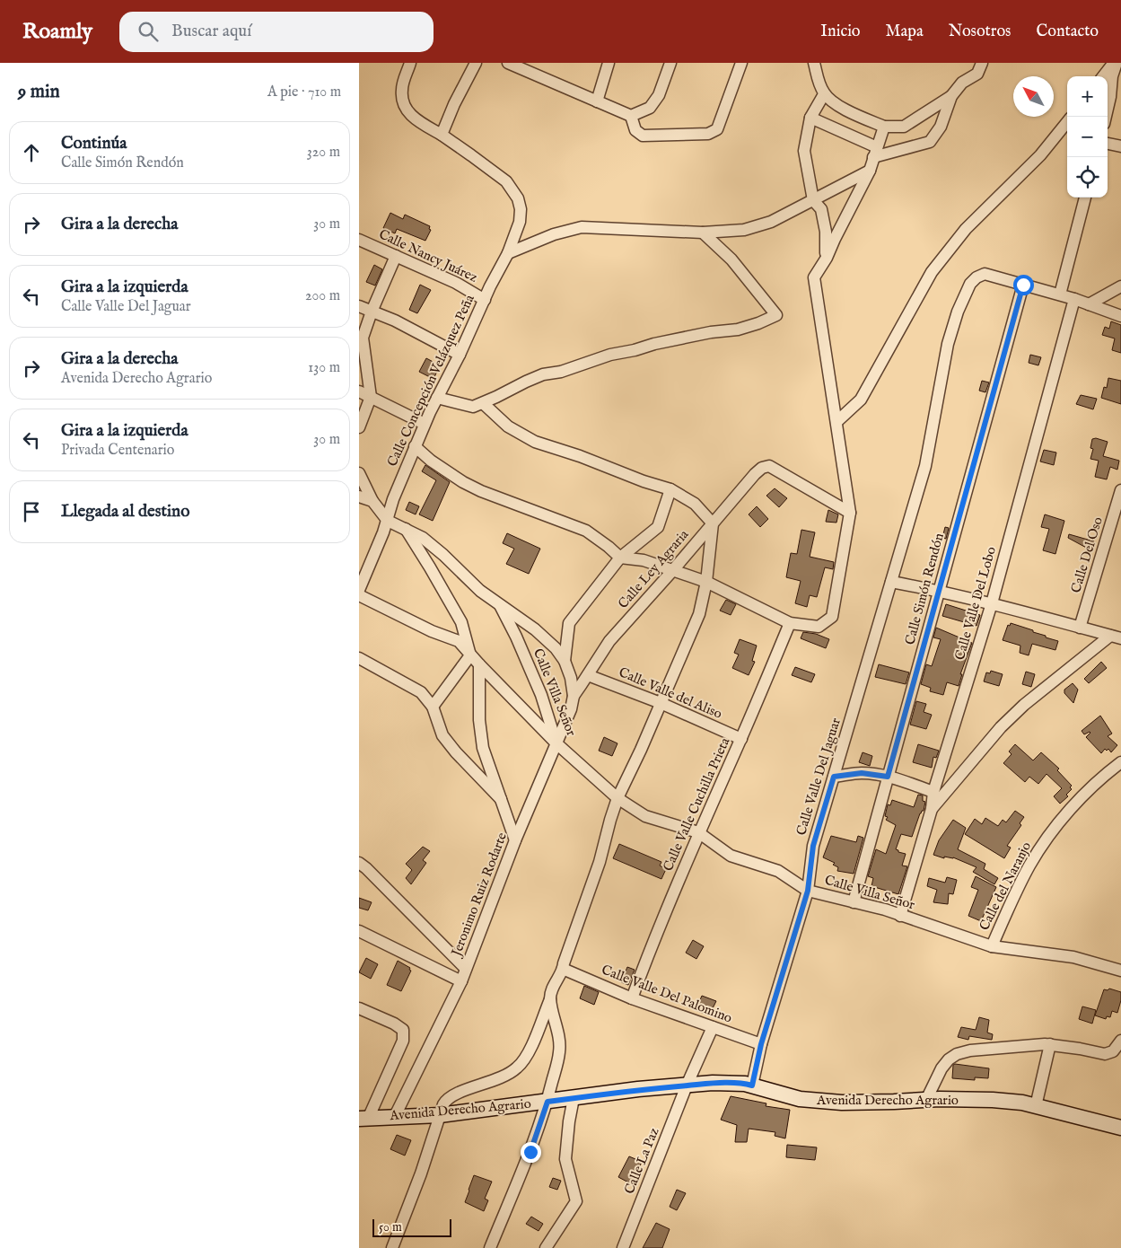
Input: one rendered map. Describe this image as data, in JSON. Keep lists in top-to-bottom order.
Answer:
{
  "streets": {
    "street": [
      "Calle Nancy Juárez",
      "Calle Concepción Velázquez Peña",
      "Calle Del Oso",
      "Calle Ley Agraria",
      "Calle Simón Rendón",
      "Calle Valle Del Lobo",
      "Calle Villa Señor",
      "Calle Valle del Aliso",
      "Calle Valle Del Jaguar",
      "Calle Valle Cuchilla Prieta",
      "Calle del Naranjo",
      "Jeronimo Ruiz Rodarte",
      "Calle Valle Del Palomino",
      "Avenida Derecho Agrario",
      "Calle La Paz"
    ]
  },
  "crossings": [
    ["Calle Nancy Juárez", "Calle Concepción Velázquez Peña"],
    ["Calle Concepción Velázquez Peña", "Calle Villa Señor"],
    ["Calle Ley Agraria", "Calle Valle del Aliso"],
    ["Calle Ley Agraria", "Calle Valle Cuchilla Prieta"],
    ["Calle Ley Agraria", "Jeronimo Ruiz Rodarte"],
    ["Calle Simón Rendón", "Calle Villa Señor"],
    ["Calle Valle Del Lobo", "Calle Villa Señor"],
    ["Calle Villa Señor", "Calle Valle Del Jaguar"],
    ["Calle Villa Señor", "Calle Valle Cuchilla Prieta"],
    ["Calle Villa Señor", "Calle del Naranjo"],
    ["Calle Villa Señor", "Jeronimo Ruiz Rodarte"],
    ["Calle Valle del Aliso", "Calle Valle Cuchilla Prieta"],
    ["Calle Valle Del Jaguar", "Calle Valle Del Palomino"],
    ["Calle Valle Del Jaguar", "Avenida Derecho Agrario"],
    ["Calle Valle Cuchilla Prieta", "Calle Valle Del Palomino"],
    ["Jeronimo Ruiz Rodarte", "Avenida Derecho Agrario"],
    ["Calle Valle Del Palomino", "Calle La Paz"],
    ["Avenida Derecho Agrario", "Calle La Paz"]
  ],
  "scale_bar": "50 m",
  "north": "top left",
  "page": {
    "header": "Roamly",
    "search": "Buscar aquí",
    "nav": [
      "Inicio",
      "Mapa",
      "Nosotros",
      "Contacto"
    ],
    "heading": ["9 min", "A pie · 710 m"],
    "map_buttons": ["+", "−"],
    "list": [
      ["Continúa", "Calle Simón Rendón", "320 m"],
      ["Gira a la derecha", "30 m"],
      ["Gira a la izquierda", "Calle Valle Del Jaguar", "200 m"],
      ["Gira a la derecha", "Avenida Derecho Agrario", "130 m"],
      ["Gira a la izquierda", "Privada Centenario", "30 m"],
      "Llegada al destino"
    ],
    "scale": "50 m"
  }
}
